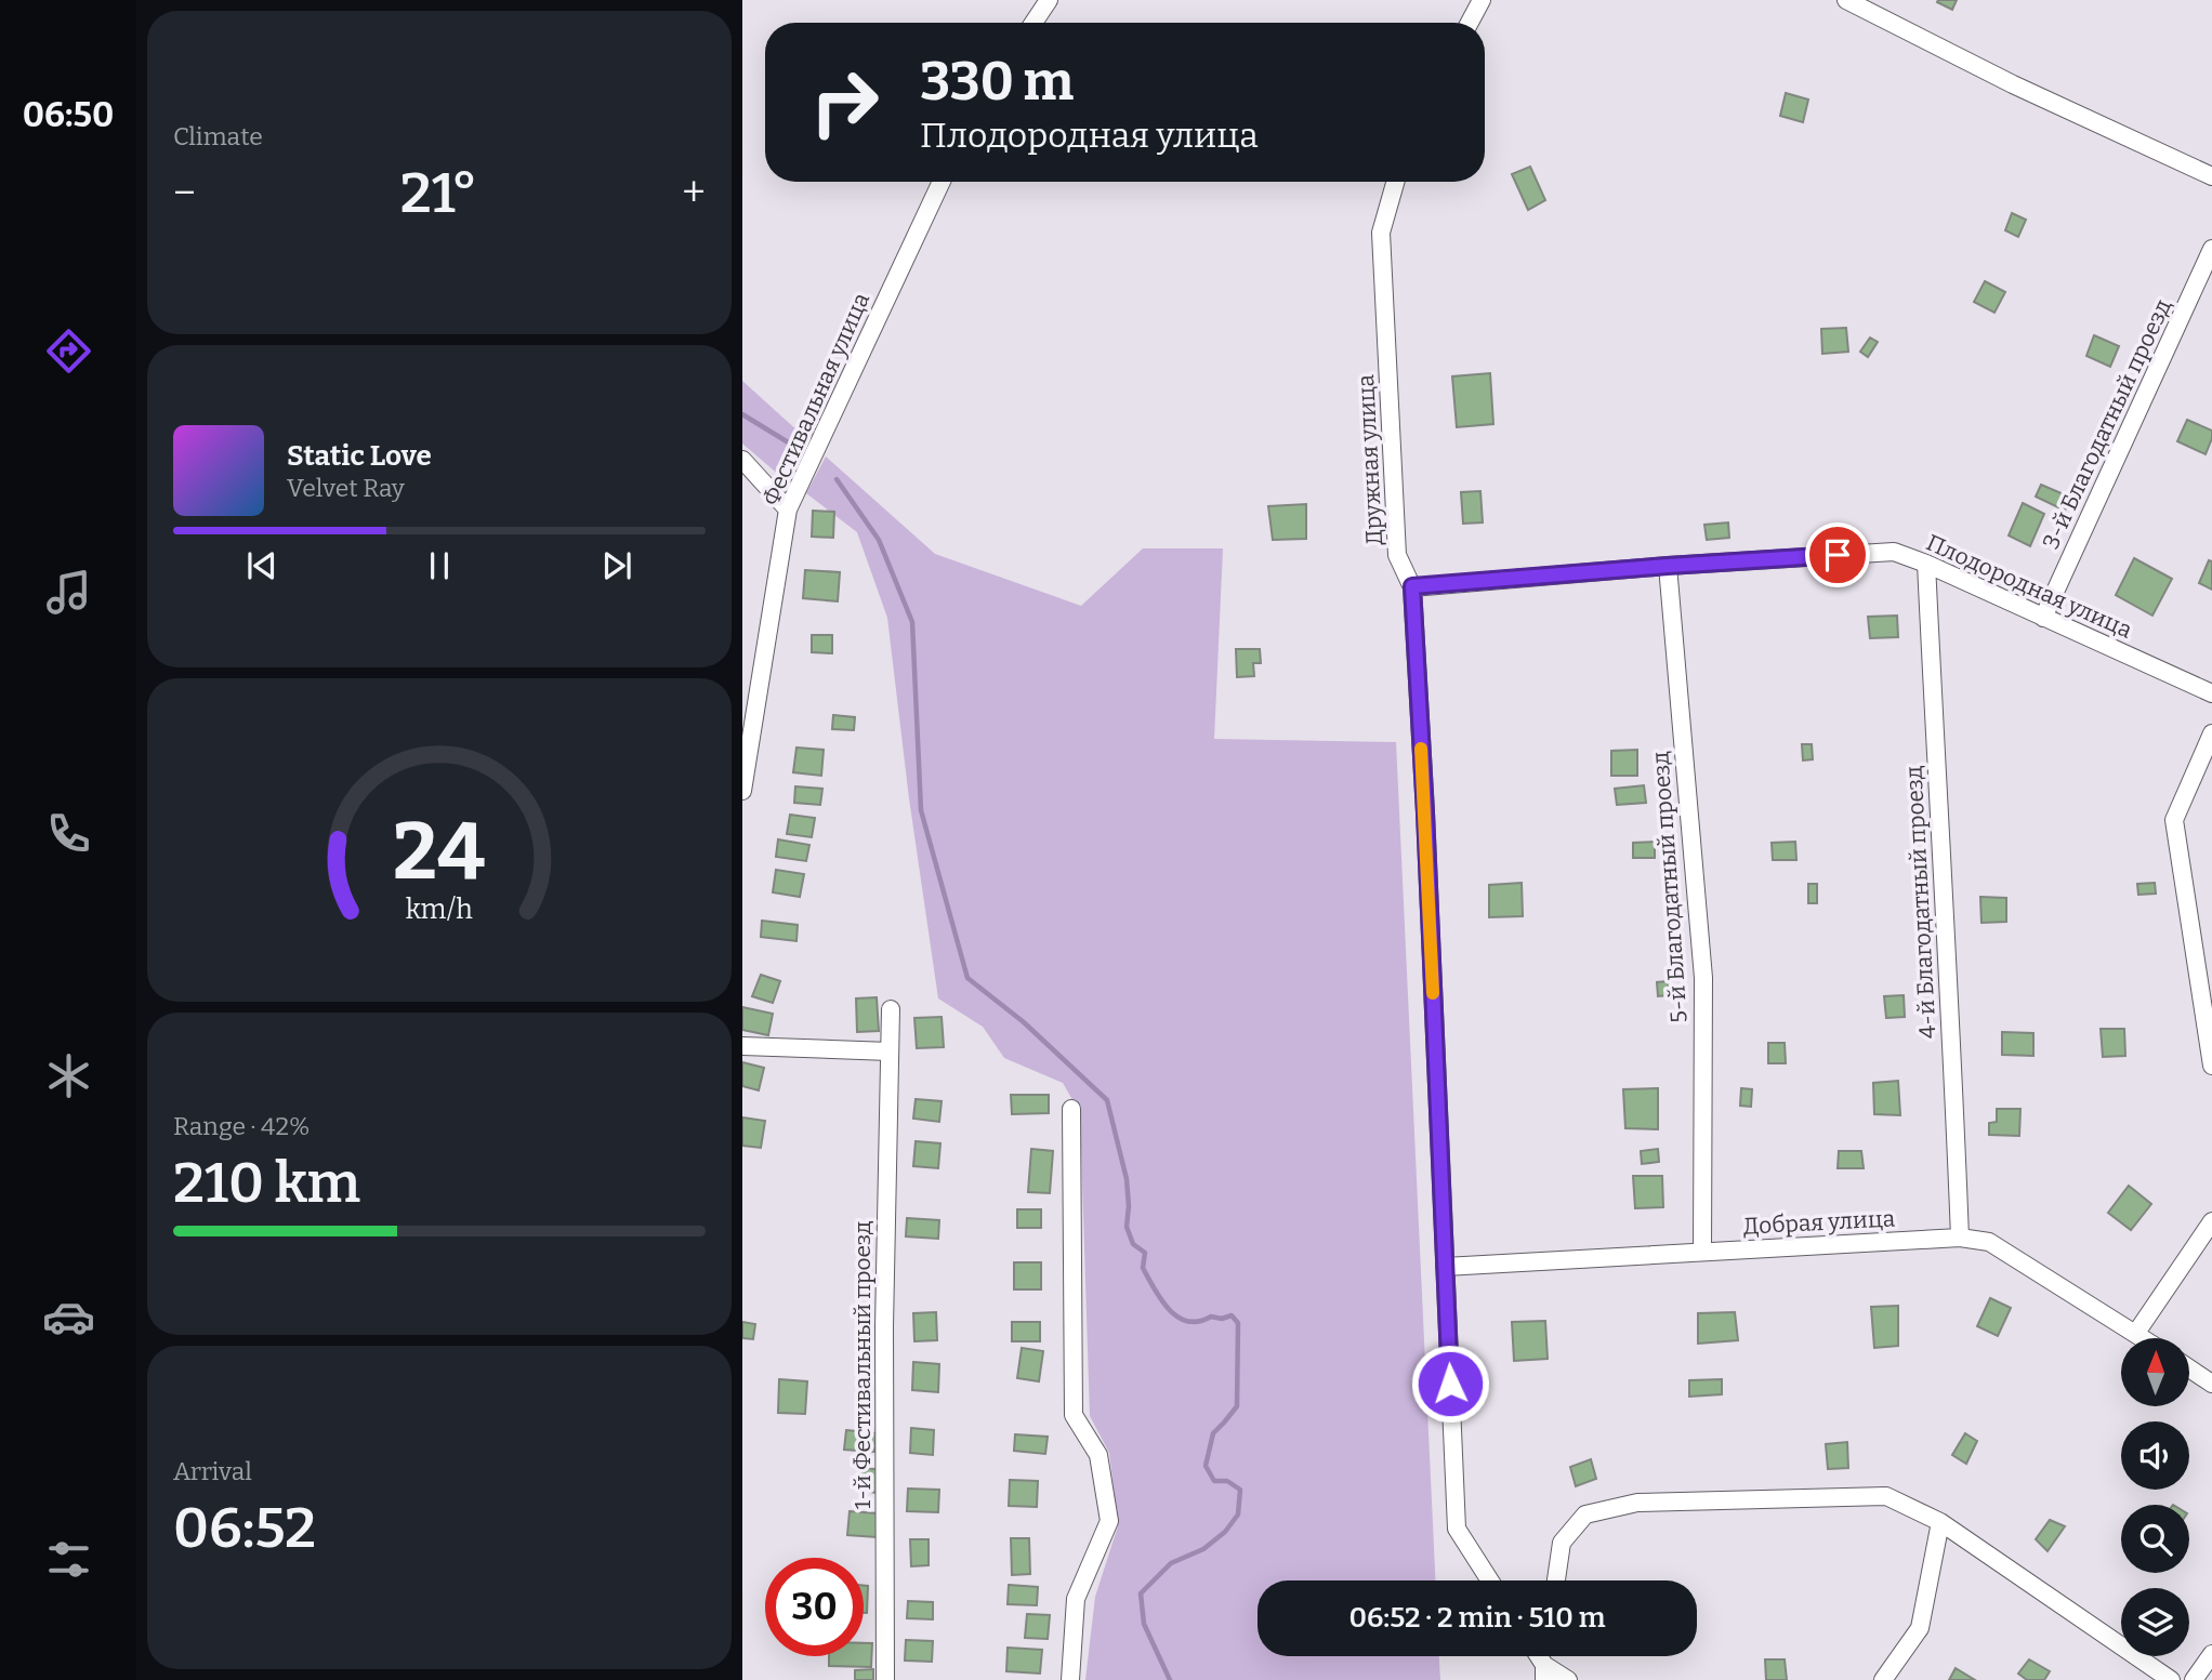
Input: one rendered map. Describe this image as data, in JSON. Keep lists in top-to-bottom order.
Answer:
{
  "streets": {
    "street": [
      "Фестивальная улица",
      "3-й Благодатный проезд",
      "Дружная улица",
      "Плодородная улица",
      "5-й Благодатный проезд",
      "4-й Благодатный проезд",
      "Добрая улица",
      "1-й Фестивальный проезд"
    ]
  },
  "crossings": [
    ["3-й Благодатный проезд", "Плодородная улица"],
    ["Дружная улица", "Плодородная улица"],
    ["Дружная улица", "Добрая улица"],
    ["Плодородная улица", "5-й Благодатный проезд"],
    ["Плодородная улица", "4-й Благодатный проезд"],
    ["5-й Благодатный проезд", "Добрая улица"],
    ["4-й Благодатный проезд", "Добрая улица"]
  ],
  "north": "top",
  "page": {
    "tabs": "06:50",
    "tile": [
      "Climate",
      ["Range · 42%", "210 km"],
      ["Arrival", "06:52"]
    ],
    "turn": ["330 m", "Плодородная улица"],
    "heat": ["−", "21°", "+"],
    "song": ["Static Love", "Velvet Ray"],
    "limit": "30",
    "trip": "06:52 · 2 min · 510 m",
    "gauge": ["24", "km/h"]
  }
}
